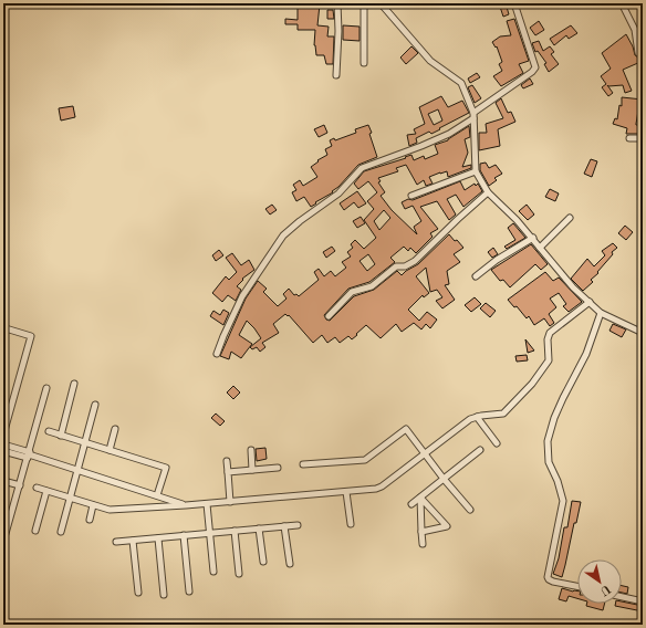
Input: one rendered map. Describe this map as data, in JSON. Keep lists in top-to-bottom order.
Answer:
{
  "north": "bottom right"
}
